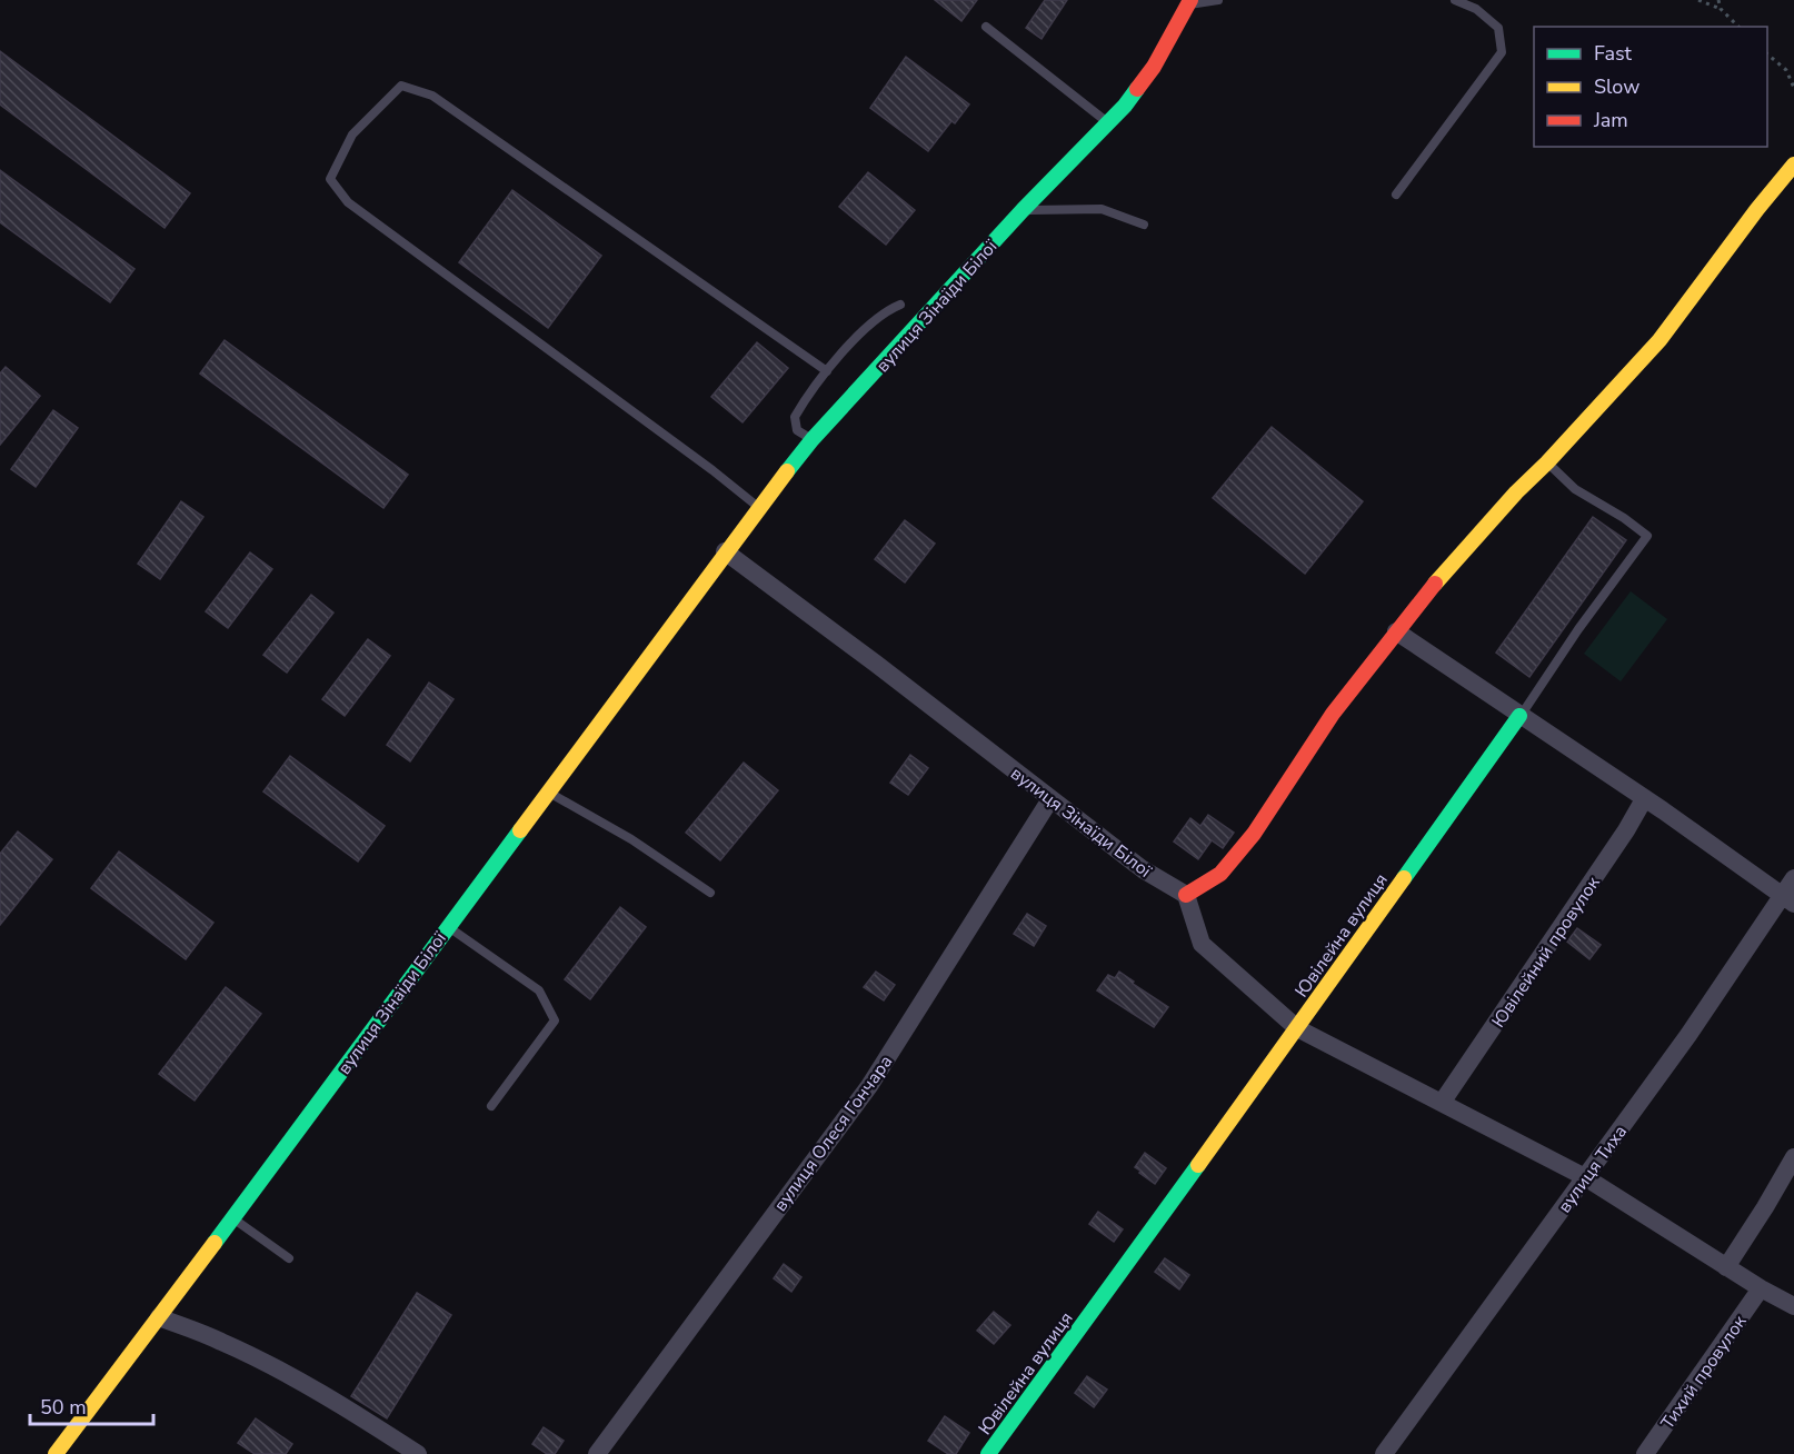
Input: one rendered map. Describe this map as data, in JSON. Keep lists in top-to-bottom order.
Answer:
{
  "streets": {
    "street": [
      "вулиця Зінаїди Білої",
      "Ювілейна вулиця",
      "Ювілейний провулок",
      "вулиця Олеся Гончара",
      "вулиця Тиха",
      "Тихий провулок"
    ]
  },
  "crossings": [
    ["вулиця Зінаїди Білої", "вулиця Олеся Гончара"]
  ],
  "legend": ["Fast", "Slow", "Jam"],
  "scale_bar": "50 m"
}
